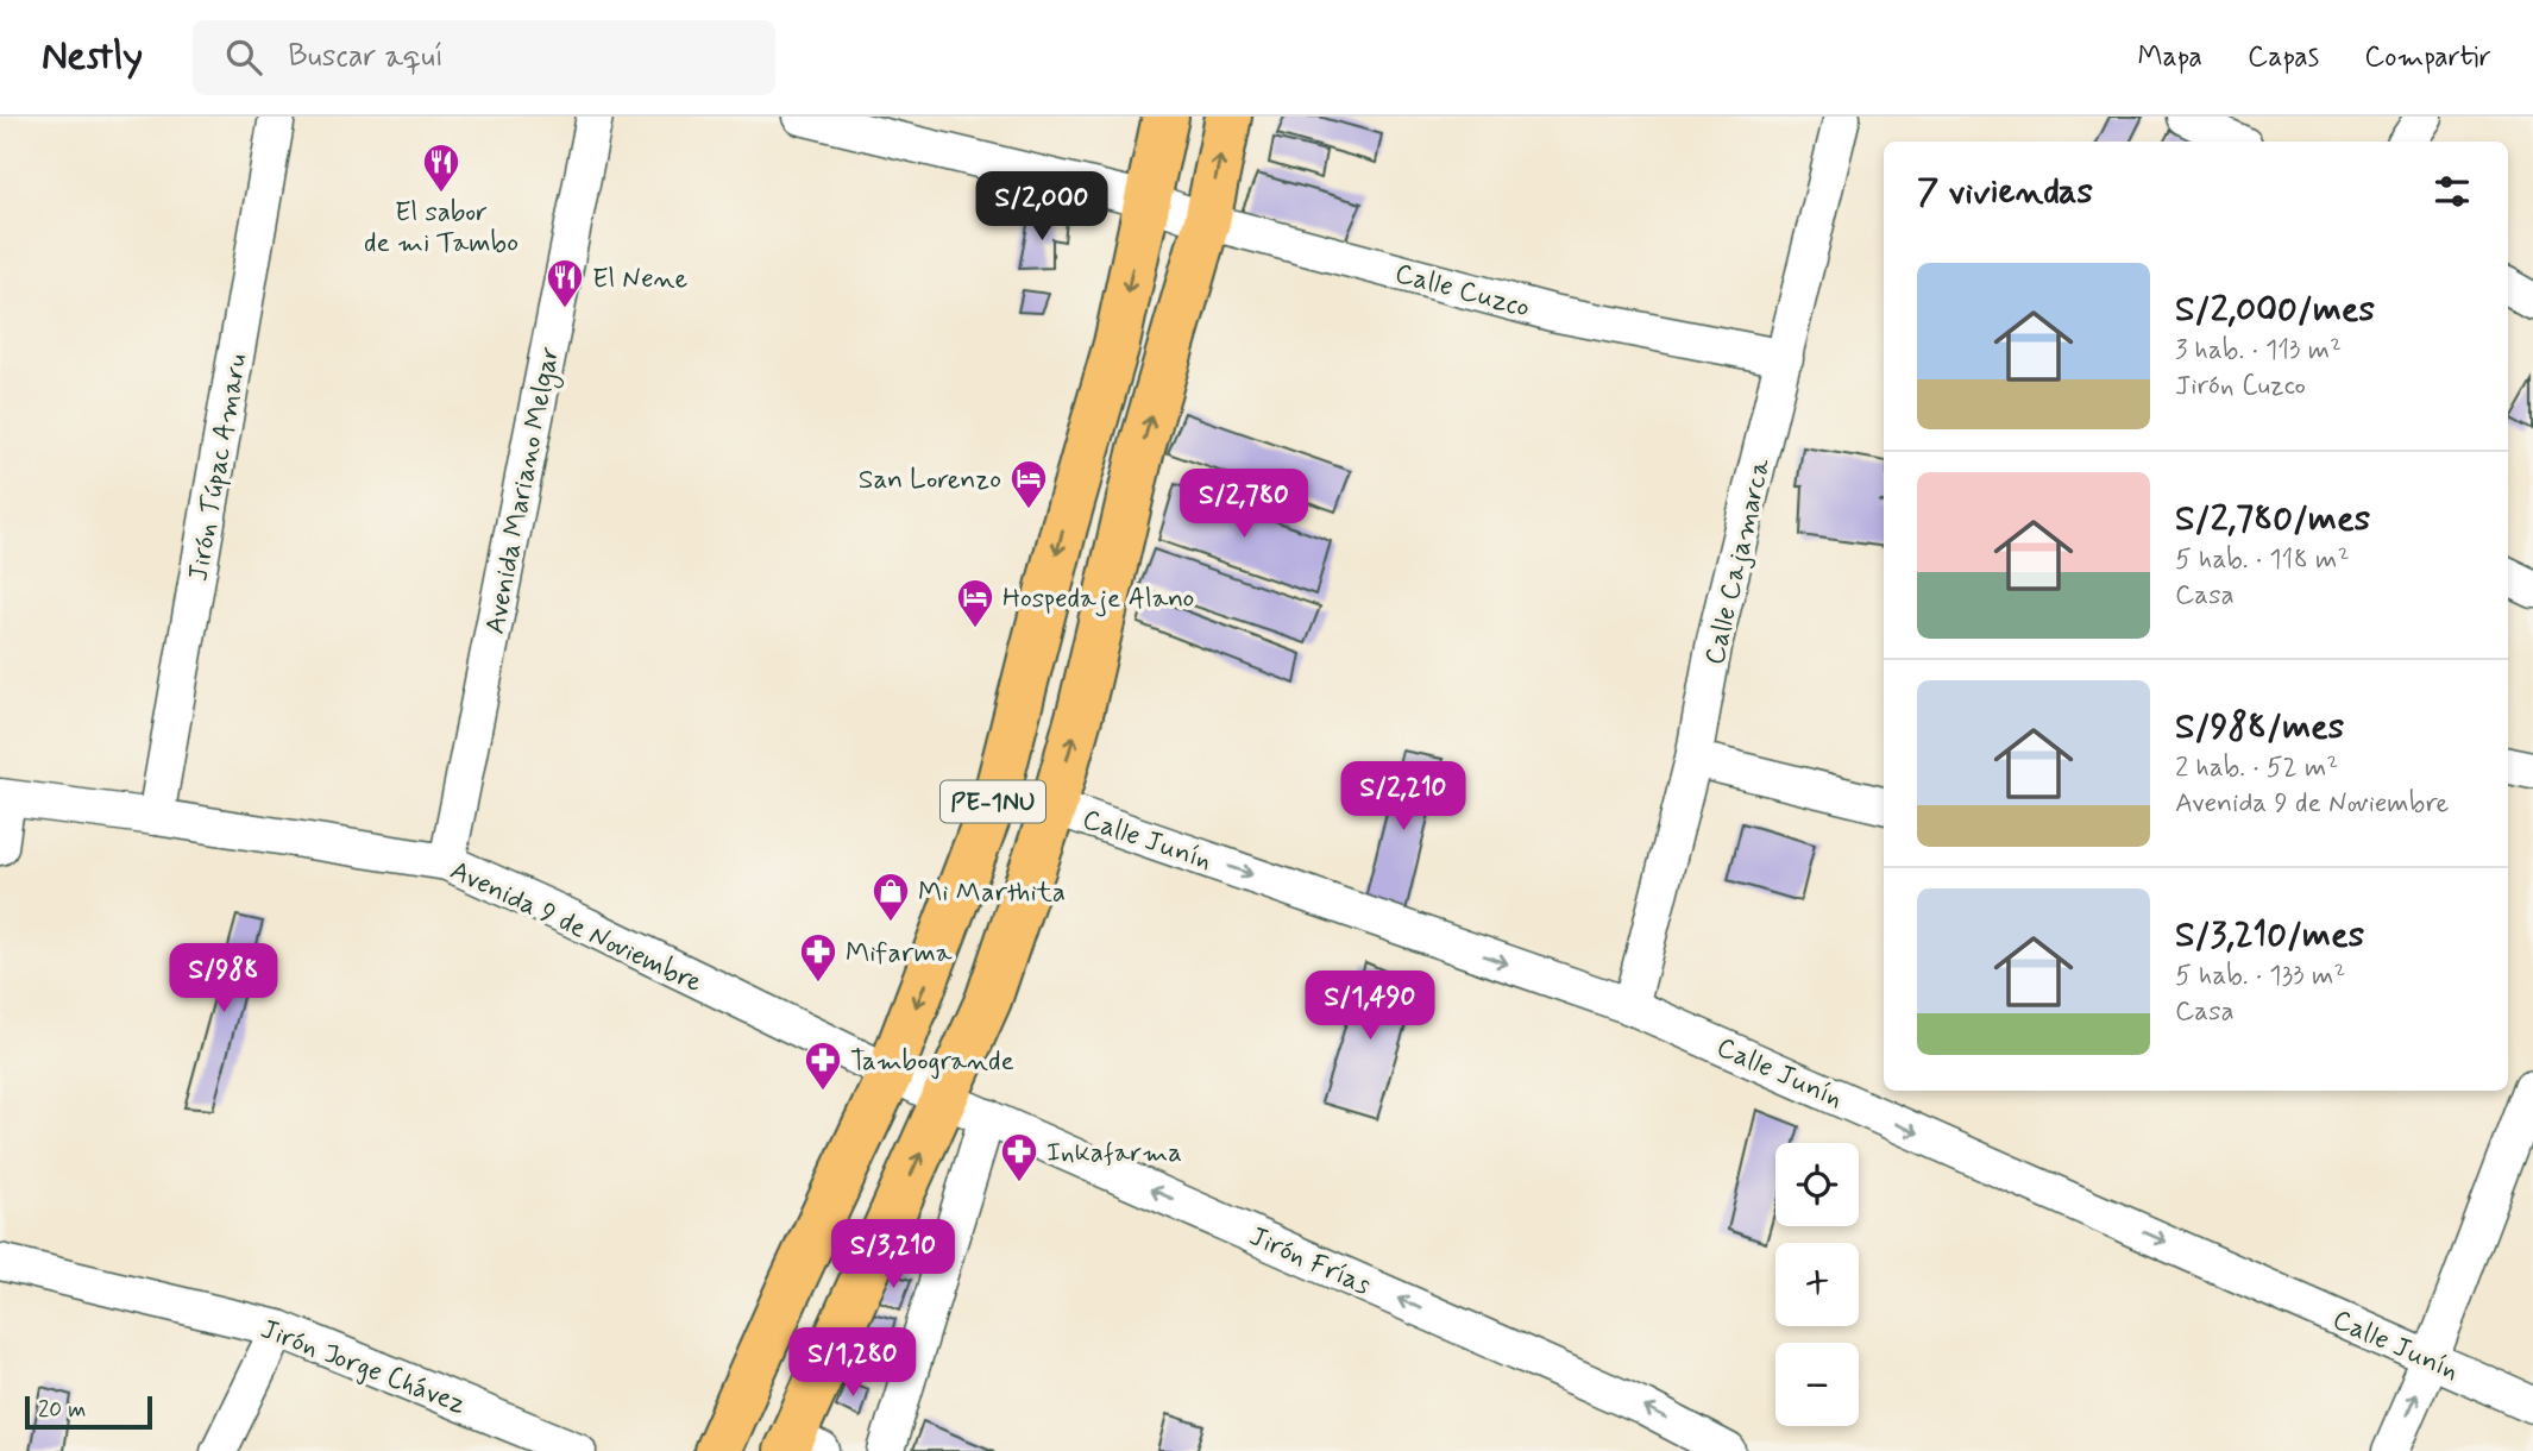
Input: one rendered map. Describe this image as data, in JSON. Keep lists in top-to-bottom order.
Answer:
{
  "streets": {
    "main road": ["PE-1NU"],
    "street": [
      "Calle Cuzco",
      "Jirón Túpac Amaru",
      "Avenida Mariano Melgar",
      "Calle Cajamarca",
      "Calle Junín",
      "Avenida 9 de Noviembre",
      "Jirón Frías",
      "Jirón Jorge Chávez"
    ]
  },
  "crossings": [
    ["Calle Cuzco", "Calle Cajamarca"],
    ["Calle Cuzco", "PE-1NU"],
    ["Jirón Túpac Amaru", "Avenida 9 de Noviembre"],
    ["Avenida Mariano Melgar", "Avenida 9 de Noviembre"],
    ["Calle Cajamarca", "Calle Junín"],
    ["PE-1NU", "Calle Junín"],
    ["PE-1NU", "Avenida 9 de Noviembre"],
    ["PE-1NU", "Jirón Frías"],
    ["Avenida 9 de Noviembre", "Jirón Frías"]
  ],
  "one_way": ["Calle Junín", "Jirón Frías"],
  "places": {
    "restaurant": ["El sabor de mi Tambo", "El Nene"],
    "hotel": ["San Lorenzo", "Hospedaje Alano"],
    "shop": ["Mi Marthita"],
    "pharmacy": ["Mifarma", "Tambogrande", "Inkafarma"]
  },
  "scale_bar": "20 m",
  "page": {
    "header": "Nestly",
    "search": "Buscar aquí",
    "nav": ["Mapa", "Capas", "Compartir"],
    "heading": "7 viviendas",
    "price": [
      "S/2,000",
      "S/2,780",
      "S/2,210",
      "S/988",
      "S/1,490",
      "S/3,210",
      "S/1,280"
    ],
    "list": [
      {
        "name": "S/2,000/mes",
        "note": "3 hab. · 113 m² · Jirón Cuzco"
      },
      {
        "name": "S/2,780/mes",
        "note": "5 hab. · 118 m² · Casa"
      },
      {
        "name": "S/988/mes",
        "note": "2 hab. · 52 m² · Avenida 9 de Noviembre"
      },
      {
        "name": "S/3,210/mes",
        "note": "5 hab. · 133 m² · Casa"
      }
    ],
    "map_buttons": ["+", "−"],
    "scale": "20 m"
  }
}
